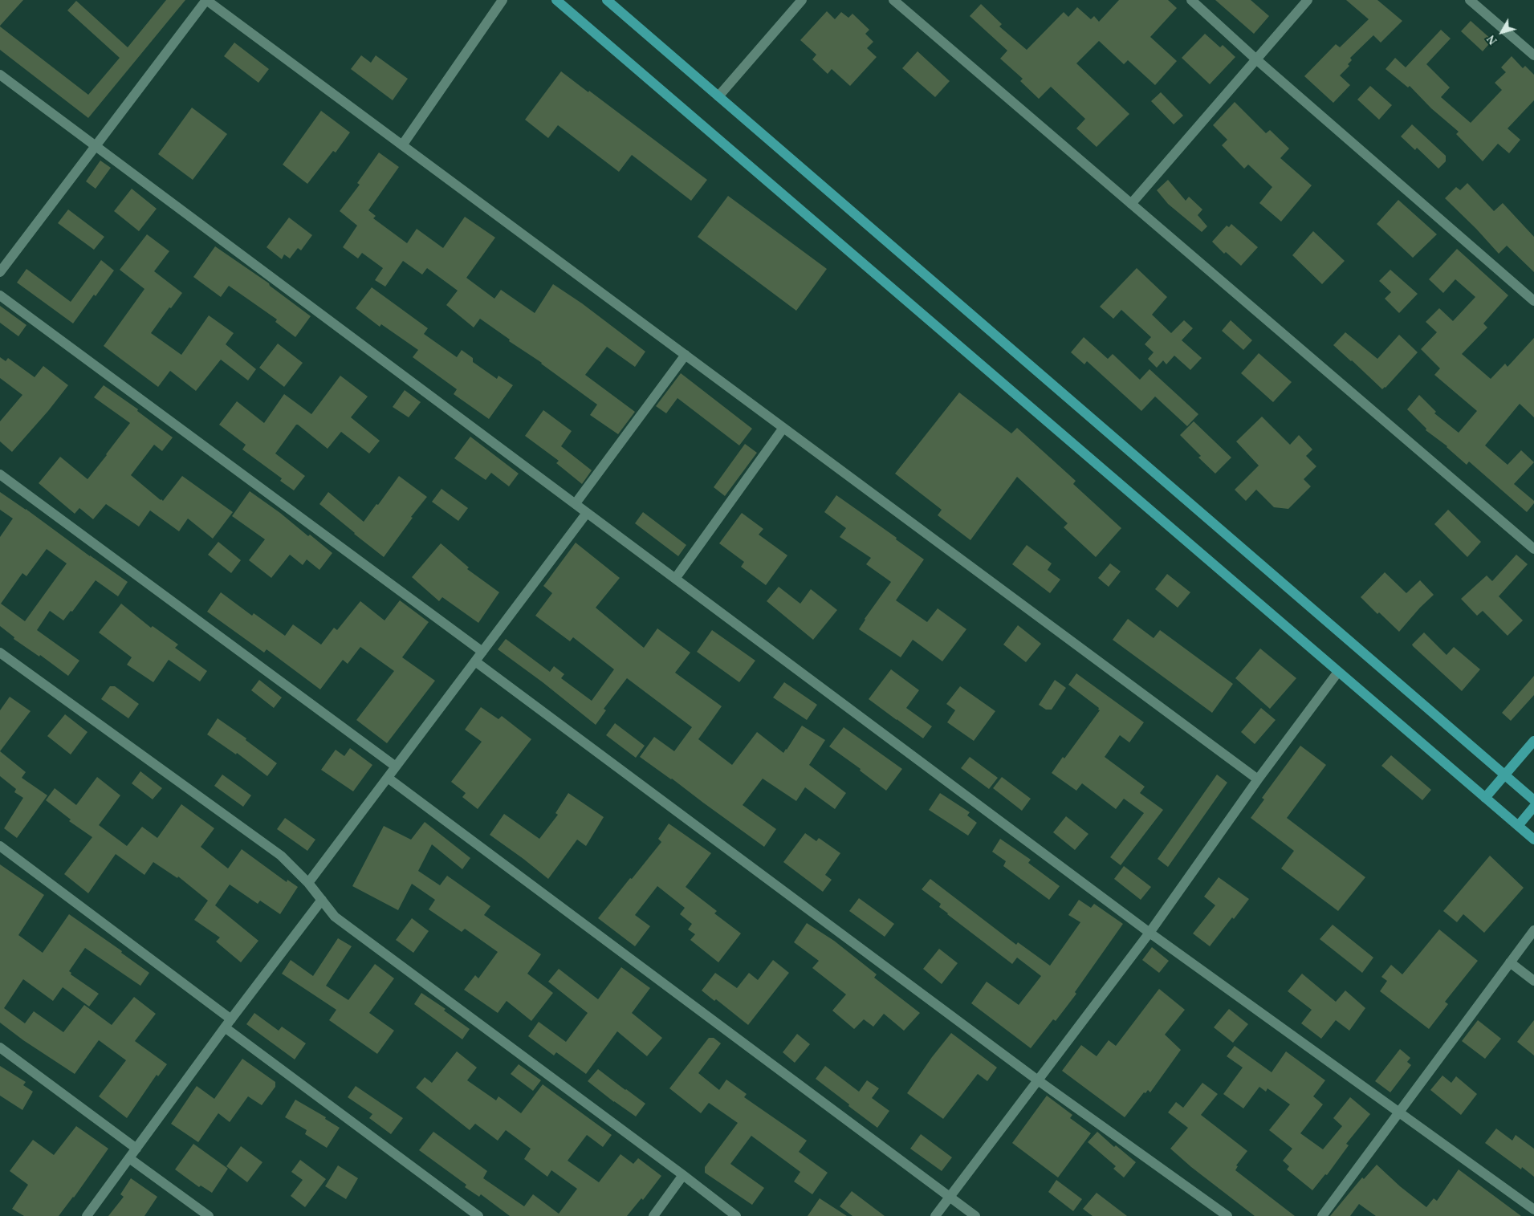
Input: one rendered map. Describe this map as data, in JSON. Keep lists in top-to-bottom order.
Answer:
{
  "north": "bottom left"
}
